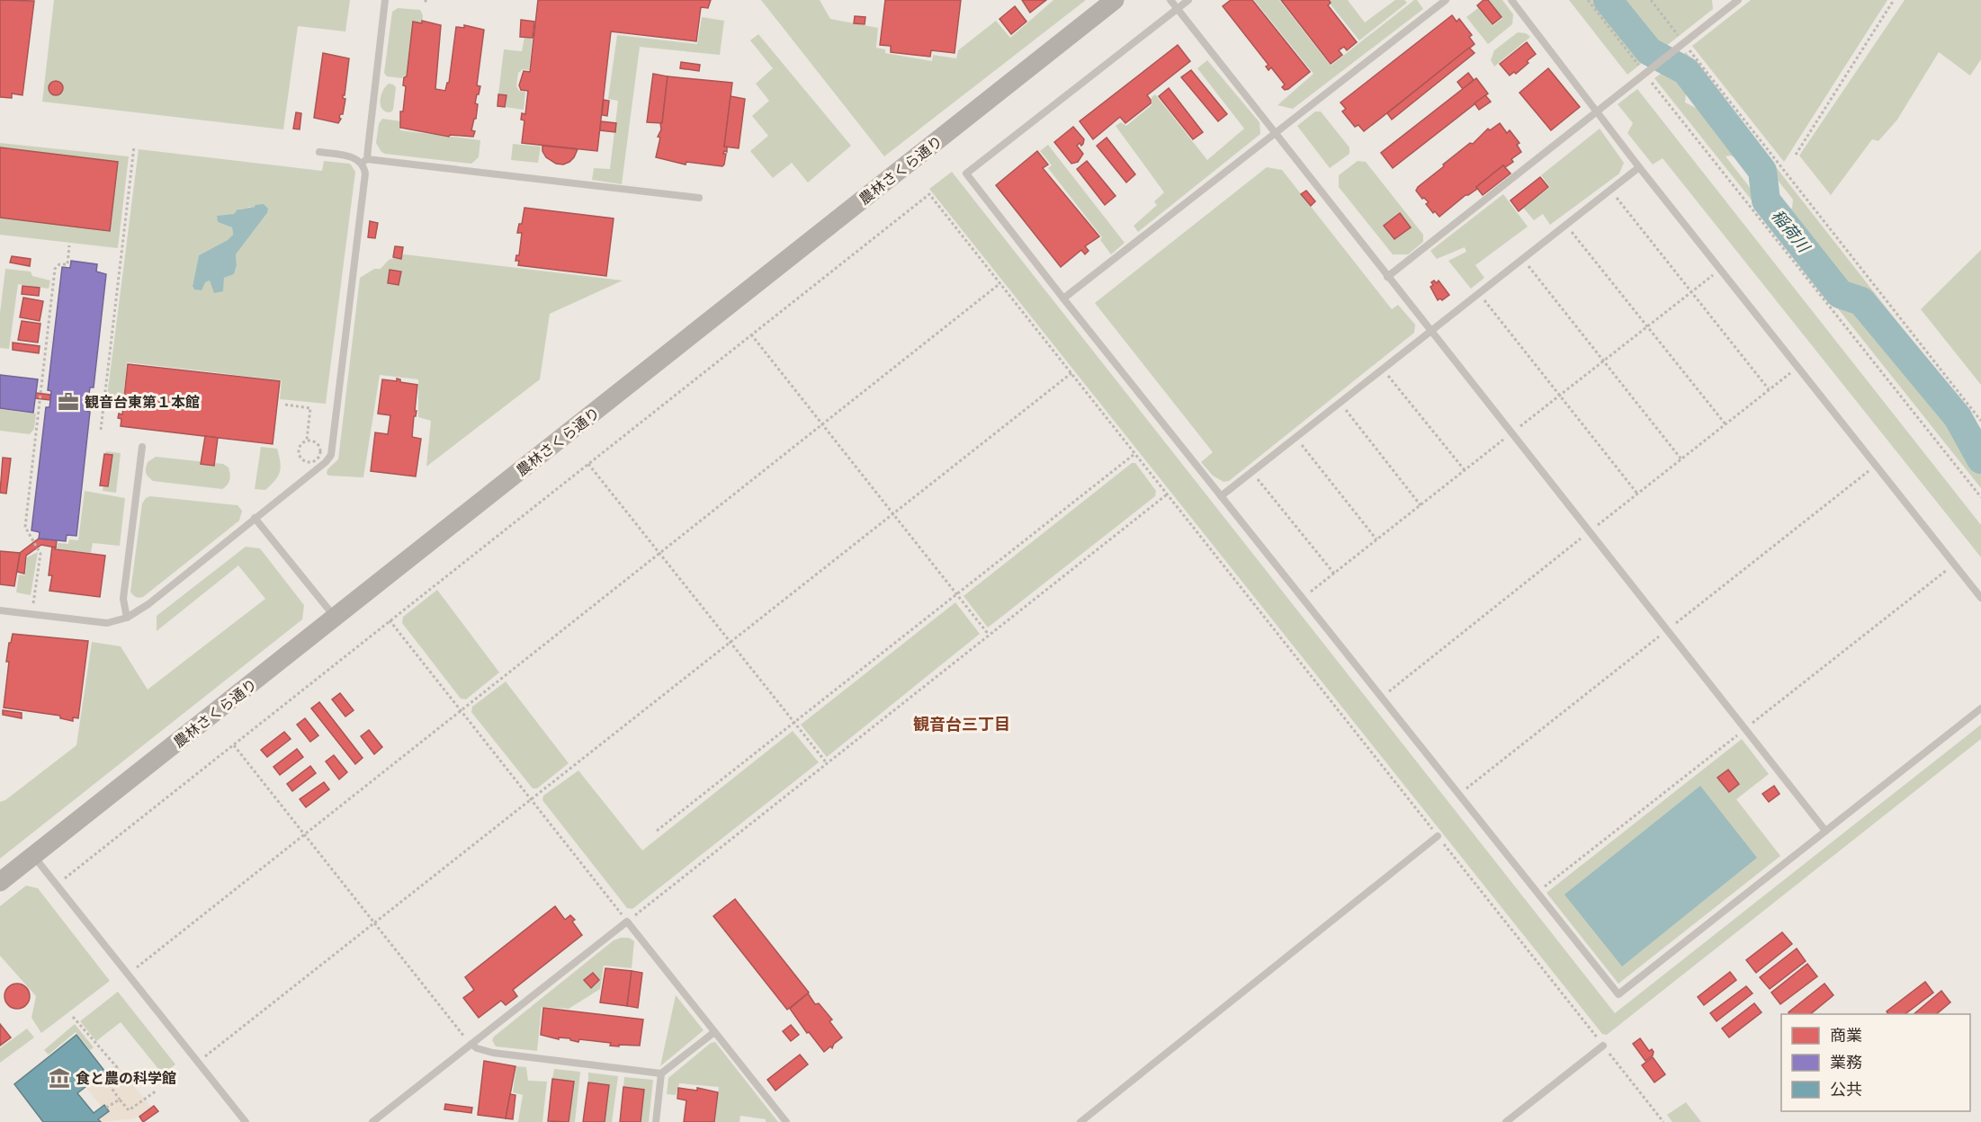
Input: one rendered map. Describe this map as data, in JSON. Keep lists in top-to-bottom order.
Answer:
{
  "streets": {
    "street": ["農林さくら通り"]
  },
  "districts": ["観音台三丁目"],
  "water": ["稲荷川"],
  "places": {
    "office": ["観音台東第１本館"],
    "museum": ["食と農の科学館"]
  },
  "legend": ["商業", "業務", "公共"]
}
